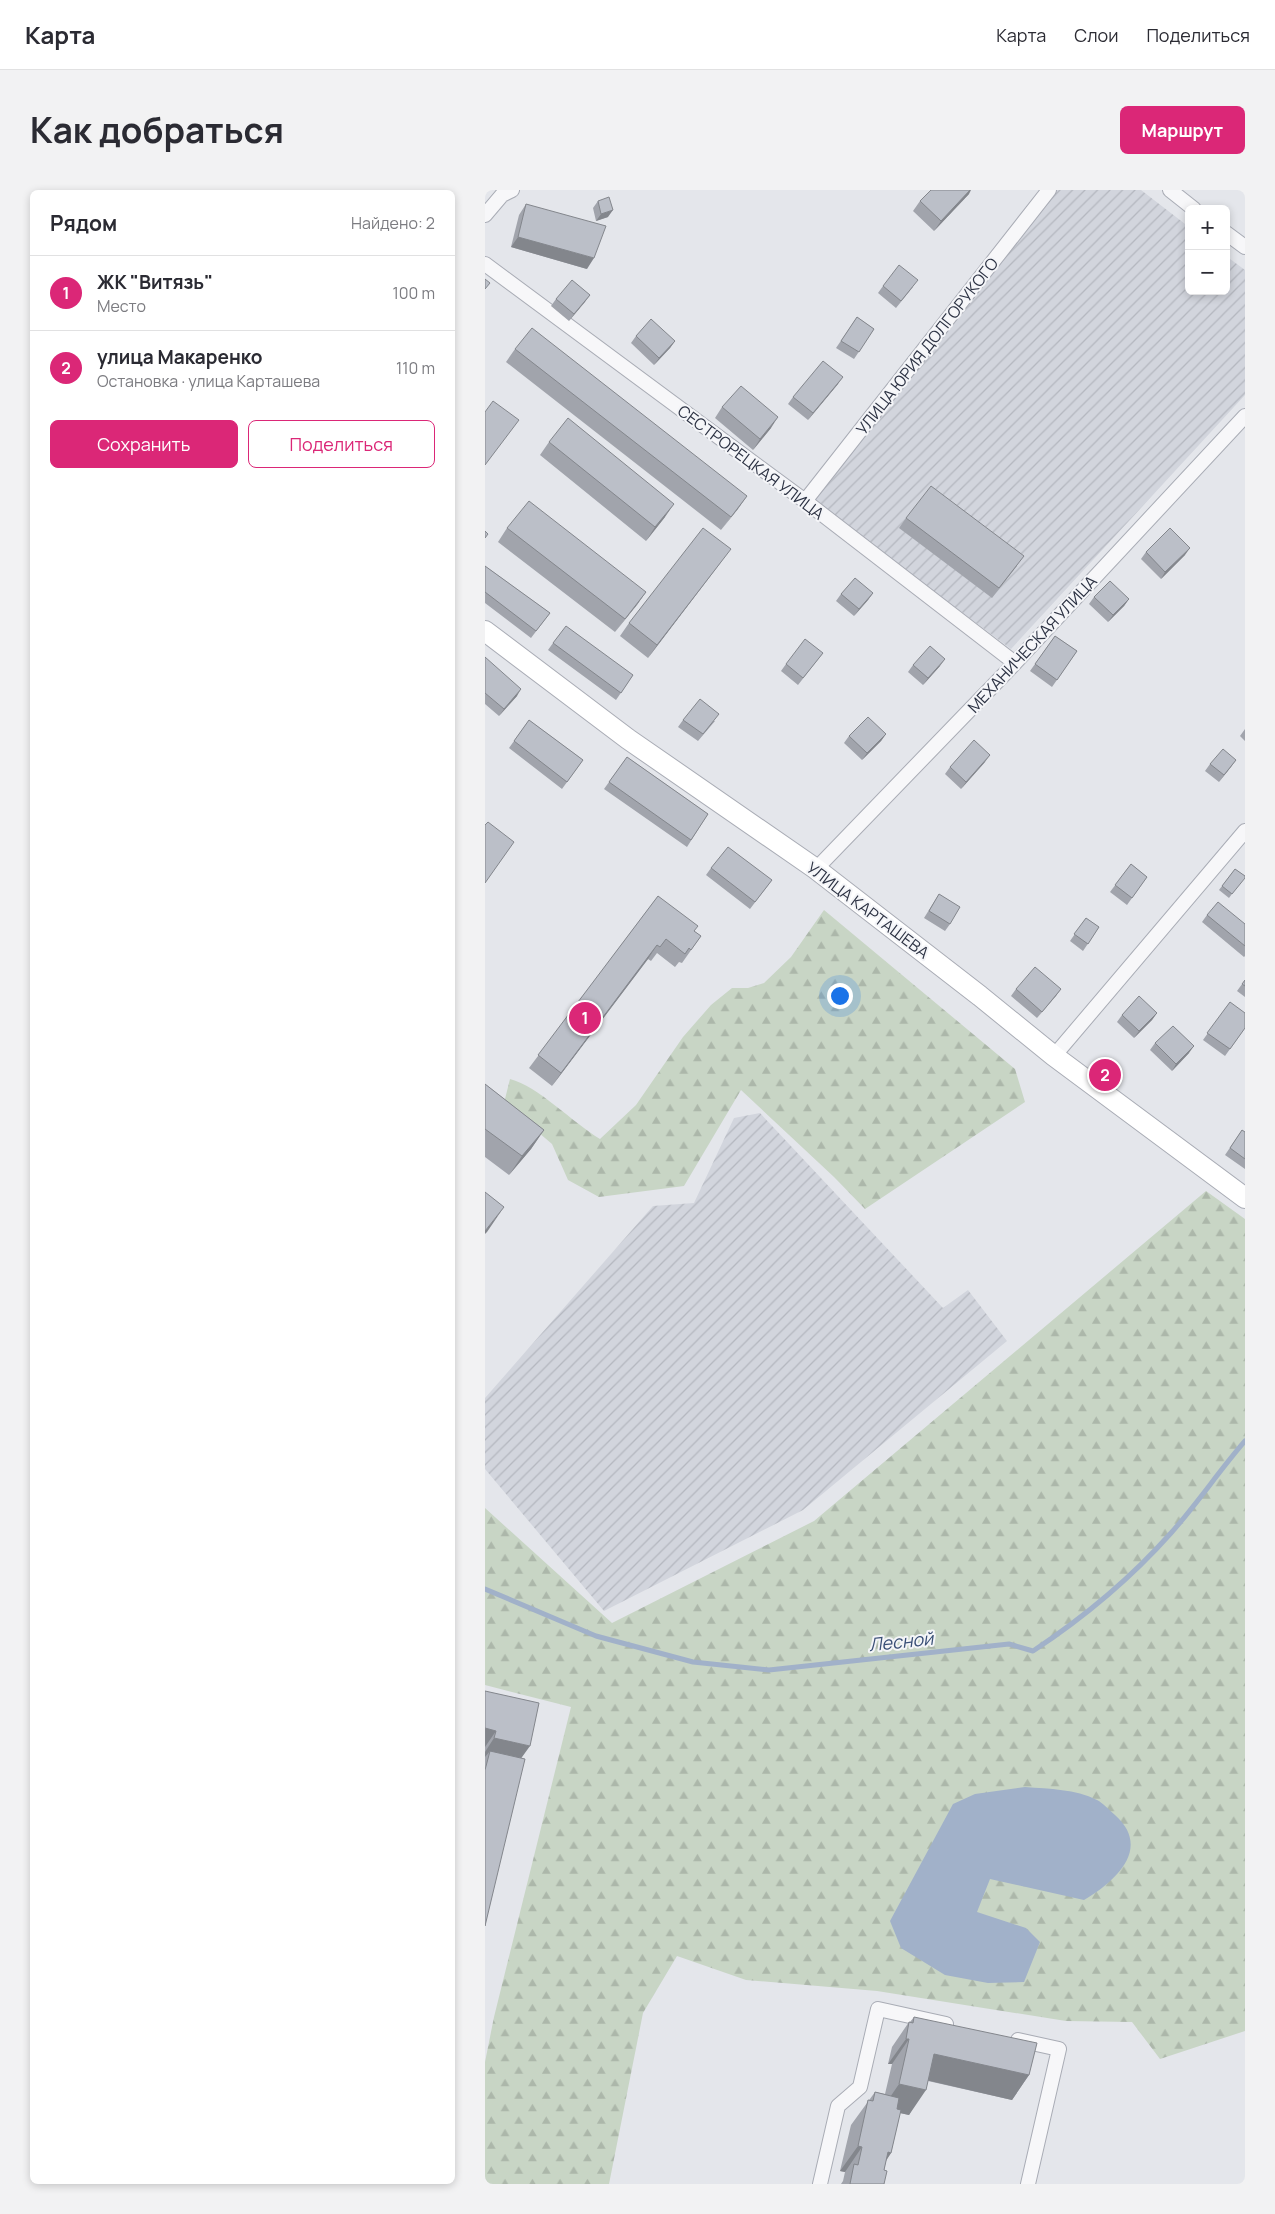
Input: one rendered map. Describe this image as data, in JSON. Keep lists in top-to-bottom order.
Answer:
{
  "streets": {
    "main road": ["УЛИЦА КАРТАШЕВА"],
    "street": ["УЛИЦА ЮРИЯ ДОЛГОРУКОГО", "СЕСТРОРЕЦКАЯ УЛИЦА", "МЕХАНИЧЕСКАЯ УЛИЦА"]
  },
  "crossings": [
    ["УЛИЦА ЮРИЯ ДОЛГОРУКОГО", "СЕСТРОРЕЦКАЯ УЛИЦА"],
    ["СЕСТРОРЕЦКАЯ УЛИЦА", "МЕХАНИЧЕСКАЯ УЛИЦА"],
    ["МЕХАНИЧЕСКАЯ УЛИЦА", "УЛИЦА КАРТАШЕВА"]
  ],
  "water": ["Лесной"],
  "page": {
    "header": "Карта",
    "nav": ["Карта", "Слои", "Поделиться"],
    "title": "Как добраться",
    "buttons": [
      "Маршрут",
      ["Сохранить", "Поделиться"]
    ],
    "heading": ["Рядом", "Найдено: 2"],
    "map_buttons": ["+", "−"],
    "list": [
      {
        "mark": "1",
        "name": "ЖК \"Витязь\"",
        "note": "Место",
        "value": "100 m"
      },
      {
        "mark": "2",
        "name": "улица Макаренко",
        "note": "Остановка · улица Карташева",
        "value": "110 m"
      }
    ],
    "pins": ["1", "2"]
  }
}
